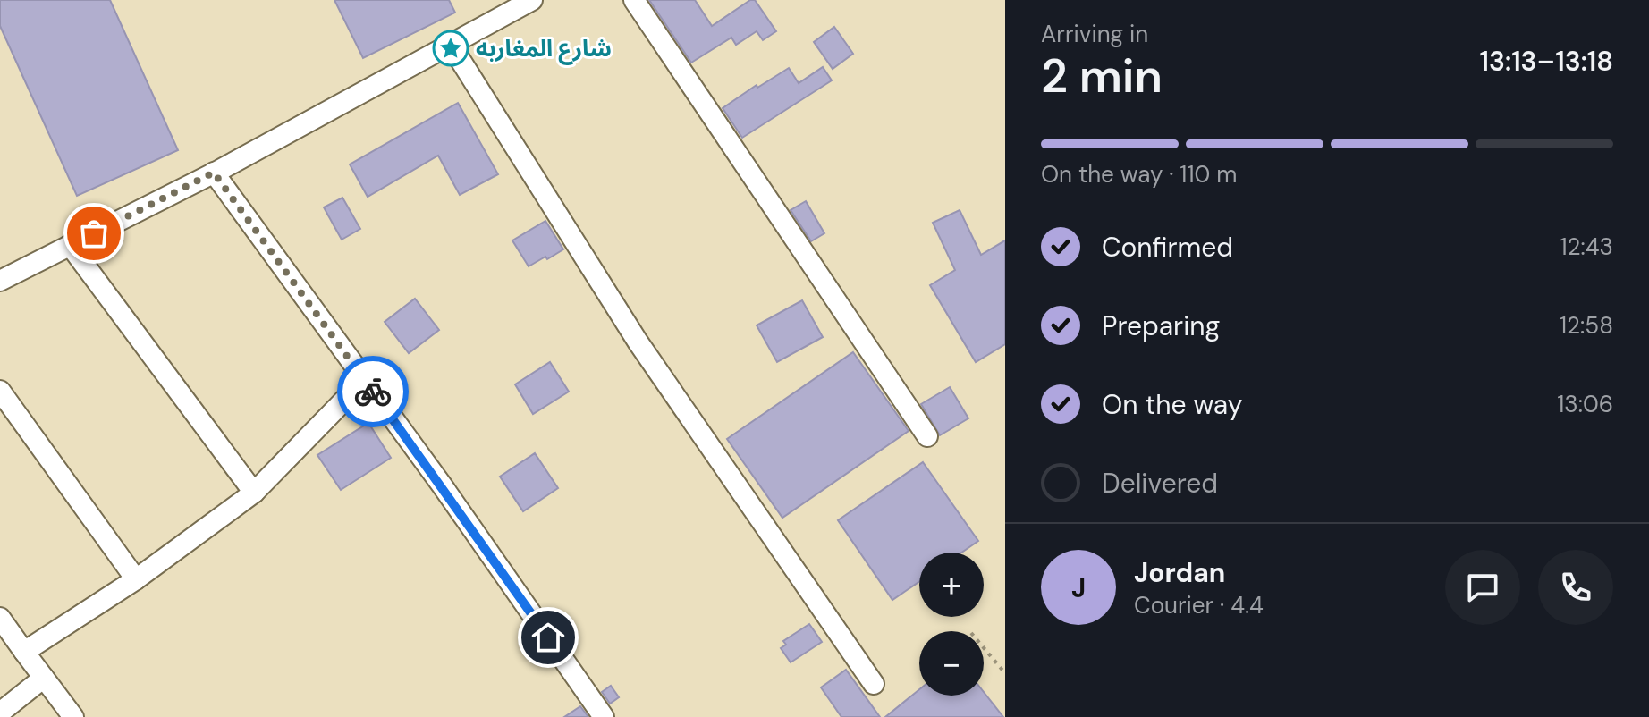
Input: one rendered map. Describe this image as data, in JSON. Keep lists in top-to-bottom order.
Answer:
{
  "places": {
    "place": ["شارع المغاربه"]
  },
  "page": {
    "heading": ["2 min", "Arriving in", "13:13–13:18"],
    "panel": ["Jordan", "Courier · 4.4"],
    "bar": "On the way · 110 m",
    "list": [
      ["Confirmed", "12:43"],
      ["Preparing", "12:58"],
      ["On the way", "13:06"],
      "Delivered"
    ],
    "round": "J",
    "map_buttons": ["+", "−"]
  }
}
